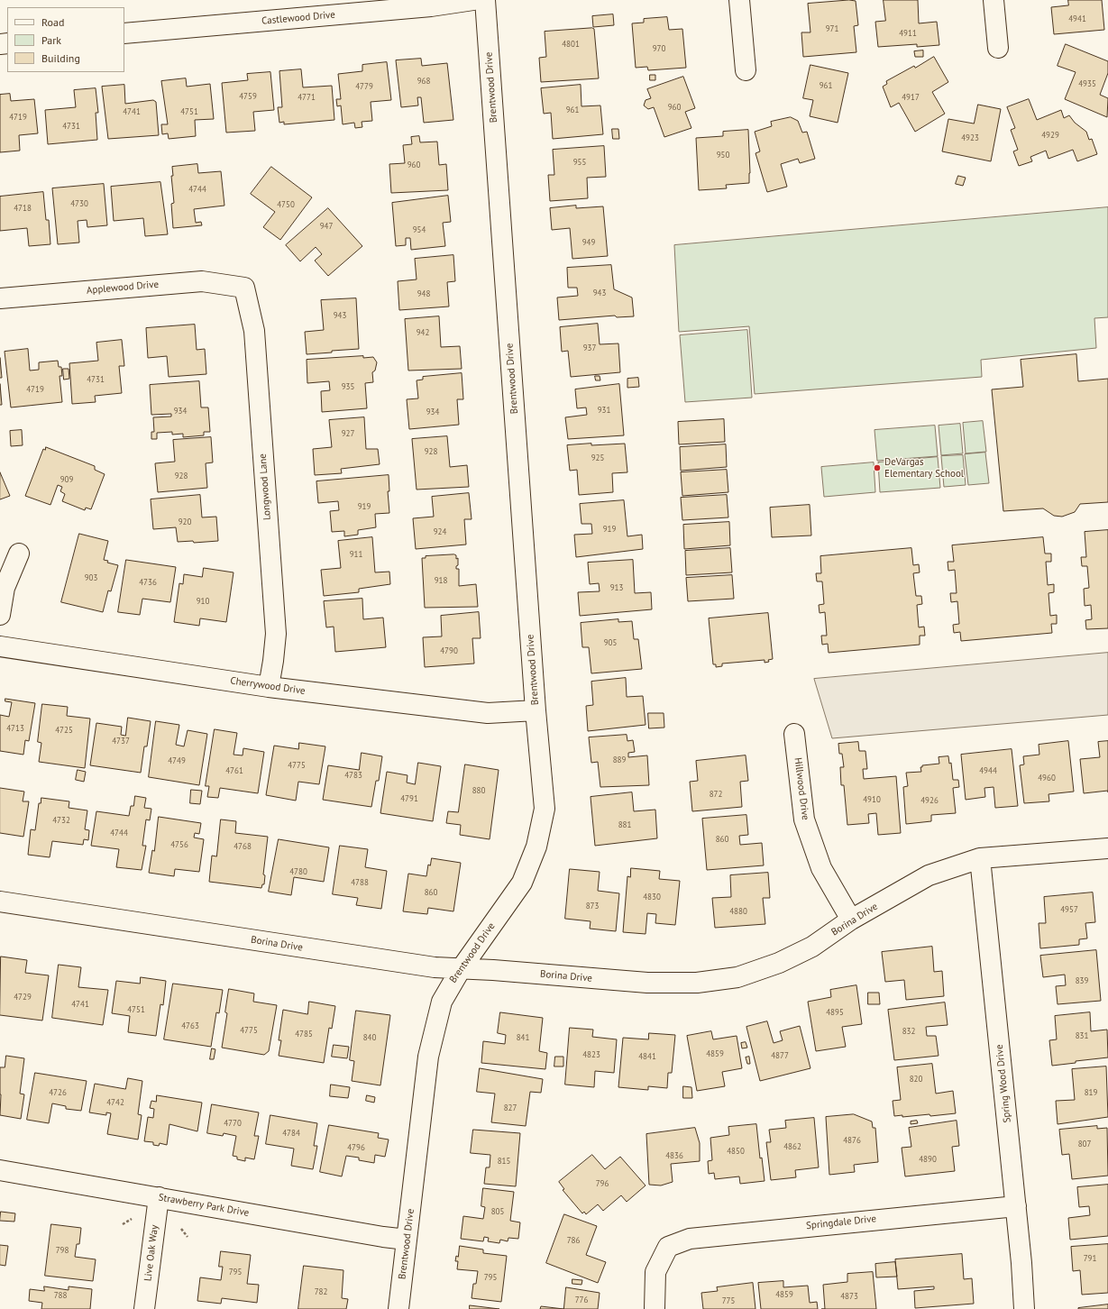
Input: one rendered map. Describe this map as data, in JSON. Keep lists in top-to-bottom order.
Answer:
{
  "streets": {
    "street": [
      "Castlewood Drive",
      "Brentwood Drive",
      "Applewood Drive",
      "Longwood Lane",
      "Cherrywood Drive",
      "Hillwood Drive",
      "Borina Drive",
      "Spring Wood Drive",
      "Strawberry Park Drive",
      "Springdale Drive",
      "Live Oak Way"
    ]
  },
  "crossings": [
    ["Brentwood Drive", "Cherrywood Drive"],
    ["Brentwood Drive", "Borina Drive"],
    ["Brentwood Drive", "Strawberry Park Drive"],
    ["Applewood Drive", "Longwood Lane"],
    ["Longwood Lane", "Cherrywood Drive"],
    ["Hillwood Drive", "Borina Drive"],
    ["Borina Drive", "Spring Wood Drive"],
    ["Spring Wood Drive", "Springdale Drive"],
    ["Strawberry Park Drive", "Live Oak Way"]
  ],
  "places": ["DeVargas Elementary School"],
  "house_numbers": [
    "4941",
    "971",
    "4911",
    "4801",
    "970",
    "968",
    "4935",
    "961",
    "4779",
    "4759",
    "4771",
    "4917",
    "960",
    "961",
    "4741",
    "4751",
    "4719",
    "4731",
    "4929",
    "4923",
    "950",
    "955",
    "960",
    "4744",
    "4730",
    "4750",
    "4718",
    "947",
    "954",
    "949",
    "943",
    "948",
    "943",
    "942",
    "937",
    "4731",
    "935",
    "4719",
    "931",
    "934",
    "934",
    "927",
    "928",
    "925",
    "928",
    "909",
    "919",
    "920",
    "919",
    "924",
    "911",
    "903",
    "918",
    "4736",
    "913",
    "910",
    "905",
    "4790",
    "4713",
    "4725",
    "4737",
    "889",
    "4749",
    "4775",
    "4761",
    "4944",
    "4783",
    "4960",
    "880",
    "872",
    "4791",
    "4910",
    "4926",
    "4732",
    "881",
    "4744",
    "860",
    "4756",
    "4768",
    "4780",
    "4788",
    "860",
    "4830",
    "873",
    "4957",
    "4880",
    "839",
    "4729",
    "4741",
    "4751",
    "4895",
    "4763",
    "4775",
    "832",
    "4785",
    "831",
    "840",
    "841",
    "4859",
    "4823",
    "4877",
    "4841",
    "820",
    "4726",
    "819",
    "4742",
    "827",
    "4770",
    "4784",
    "4876",
    "807",
    "4862",
    "4796",
    "4850",
    "4836",
    "4890",
    "815",
    "796",
    "805",
    "786",
    "798",
    "791",
    "795",
    "795",
    "782",
    "4859",
    "788",
    "4873",
    "776",
    "775"
  ],
  "legend": ["Road", "Park", "Building"]
}
